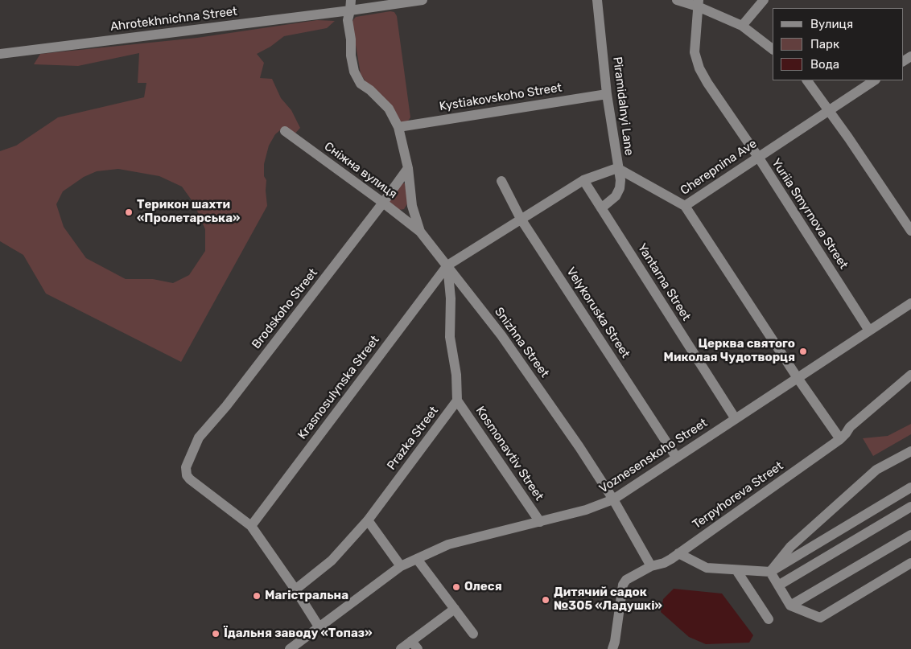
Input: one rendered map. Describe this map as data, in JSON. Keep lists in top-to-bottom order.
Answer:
{
  "streets": {
    "street": [
      "Ahrotekhnichna Street",
      "Kystiakovskoho Street",
      "Piramidalnyi Lane",
      "Cherepnina Ave",
      "Сніжна вулиця",
      "Yuriia Smyrnova Street",
      "Yantarna Street",
      "Brodskoho Street",
      "Velykoruska Street",
      "Snizhna Street",
      "Krasnosulynska Street",
      "Prazka Street",
      "Kosmonavtiv Street",
      "Voznesenskoho Street",
      "Terpyhoreva Street"
    ]
  },
  "crossings": [
    ["Ahrotekhnichna Street", "Snizhna Street"],
    ["Kystiakovskoho Street", "Piramidalnyi Lane"],
    ["Kystiakovskoho Street", "Snizhna Street"],
    ["Piramidalnyi Lane", "Cherepnina Ave"],
    ["Piramidalnyi Lane", "Yantarna Street"],
    ["Cherepnina Ave", "Yuriia Smyrnova Street"],
    ["Сніжна вулиця", "Brodskoho Street"],
    ["Сніжна вулиця", "Snizhna Street"],
    ["Yuriia Smyrnova Street", "Voznesenskoho Street"],
    ["Yantarna Street", "Voznesenskoho Street"],
    ["Brodskoho Street", "Snizhna Street"],
    ["Brodskoho Street", "Krasnosulynska Street"],
    ["Velykoruska Street", "Voznesenskoho Street"],
    ["Snizhna Street", "Krasnosulynska Street"],
    ["Snizhna Street", "Voznesenskoho Street"],
    ["Snizhna Street", "Terpyhoreva Street"],
    ["Prazka Street", "Kosmonavtiv Street"],
    ["Kosmonavtiv Street", "Voznesenskoho Street"]
  ],
  "places": [
    "Терикон шахти «Пролетарська»",
    "Церква святого Миколая Чудотворця",
    "Олеся",
    "Магістральна",
    "Дитячий садок №305 «Ладушкі»",
    "Їдальня заводу «Топаз»"
  ],
  "legend": ["Вулиця", "Парк", "Вода"]
}
